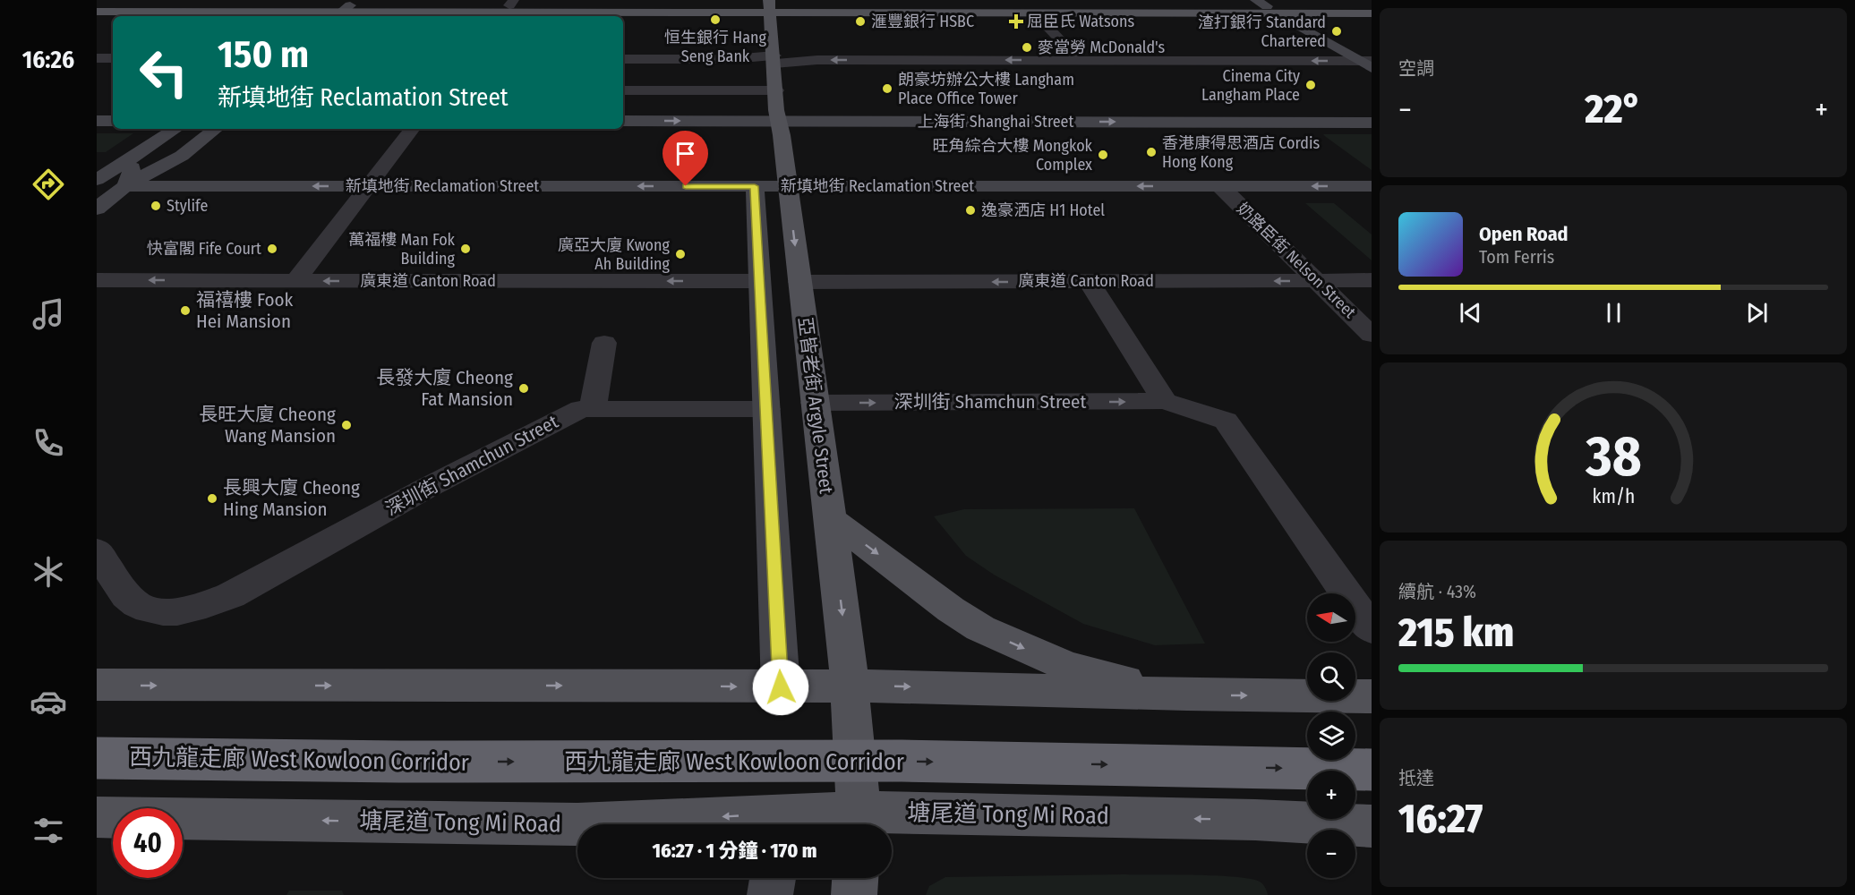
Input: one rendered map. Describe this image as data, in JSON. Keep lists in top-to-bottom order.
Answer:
{
  "streets": {
    "highway": ["西九龍走廊 West Kowloon Corridor"],
    "main road": [
      "上海街 Shanghai Street",
      "新填地街 Reclamation Street",
      "亞皆老街 Argyle Street",
      "塘尾道 Tong Mi Road"
    ],
    "street": ["奶路臣街 Nelson Street", "廣東道 Canton Road", "深圳街 Shamchun Street"]
  },
  "crossings": [
    ["上海街 Shanghai Street", "亞皆老街 Argyle Street"],
    ["新填地街 Reclamation Street", "奶路臣街 Nelson Street"],
    ["新填地街 Reclamation Street", "亞皆老街 Argyle Street"],
    ["奶路臣街 Nelson Street", "廣東道 Canton Road"],
    ["廣東道 Canton Road", "亞皆老街 Argyle Street"],
    ["深圳街 Shamchun Street", "亞皆老街 Argyle Street"],
    ["亞皆老街 Argyle Street", "塘尾道 Tong Mi Road"]
  ],
  "one_way": ["西九龍走廊 West Kowloon Corridor"],
  "places": {
    "other": [
      "恒生銀行 Hang Seng Bank",
      "滙豐銀行 HSBC",
      "渣打銀行 Standard Chartered",
      "麥當勞 McDonald's",
      "Cinema City Langham Place",
      "朗豪坊辦公大樓 Langham Place Office Tower",
      "香港康得思酒店 Cordis Hong Kong",
      "旺角綜合大樓 Mongkok Complex",
      "Stylife",
      "逸豪洒店 H1 Hotel",
      "快富閣 Fife Court",
      "萬福樓 Man Fok Building",
      "廣亞大廈 Kwong Ah Building",
      "福禧樓 Fook Hei Mansion",
      "長發大廈 Cheong Fat Mansion",
      "長旺大廈 Cheong Wang Mansion",
      "長興大廈 Cheong Hing Mansion"
    ],
    "health": ["屈臣氏 Watsons"]
  },
  "north": "left",
  "page": {
    "tabs": "16:26",
    "tile": [
      "空調",
      ["續航 · 43%", "215 km"],
      ["抵達", "16:27"]
    ],
    "turn": ["150 m", "新填地街 Reclamation Street"],
    "heat": ["−", "22°", "+"],
    "song": ["Open Road", "Tom Ferris"],
    "map_buttons": ["+", "−"],
    "limit": "40",
    "trip": "16:27 · 1 分鐘 · 170 m",
    "gauge": ["38", "km/h"]
  }
}
